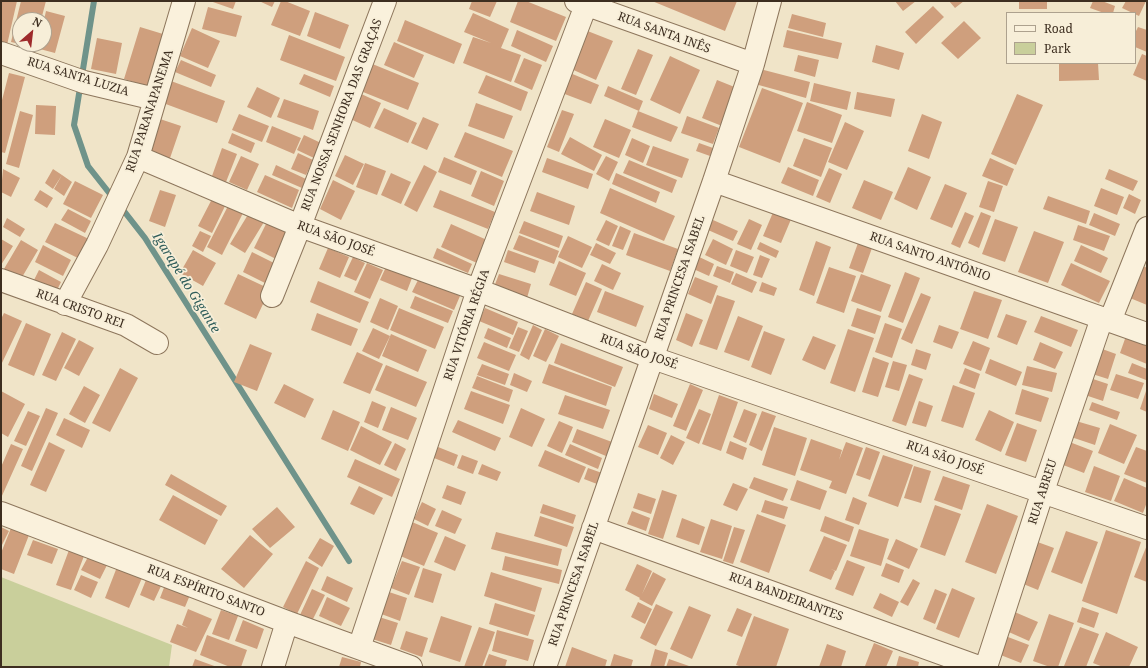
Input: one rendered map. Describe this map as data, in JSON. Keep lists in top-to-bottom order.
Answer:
{
  "streets": {
    "street": [
      "RUA SANTA INÊS",
      "RUA SANTA LUZIA",
      "RUA PARANAPANEMA",
      "RUA NOSSA SENHORA DAS GRAÇAS",
      "RUA SÃO JOSÉ",
      "RUA SANTO ANTÔNIO",
      "RUA PRINCESA ISABEL",
      "RUA CRISTO REI",
      "RUA VITÓRIA RÉGIA",
      "RUA ABREU",
      "RUA ESPÍRITO SANTO",
      "RUA BANDEIRANTES"
    ]
  },
  "crossings": [
    ["RUA SANTA INÊS", "RUA PRINCESA ISABEL"],
    ["RUA SANTA INÊS", "RUA VITÓRIA RÉGIA"],
    ["RUA SANTA LUZIA", "RUA PARANAPANEMA"],
    ["RUA PARANAPANEMA", "RUA SÃO JOSÉ"],
    ["RUA PARANAPANEMA", "RUA CRISTO REI"],
    ["RUA NOSSA SENHORA DAS GRAÇAS", "RUA SÃO JOSÉ"],
    ["RUA SÃO JOSÉ", "RUA PRINCESA ISABEL"],
    ["RUA SÃO JOSÉ", "RUA VITÓRIA RÉGIA"],
    ["RUA SÃO JOSÉ", "RUA ABREU"],
    ["RUA SANTO ANTÔNIO", "RUA PRINCESA ISABEL"],
    ["RUA SANTO ANTÔNIO", "RUA ABREU"],
    ["RUA PRINCESA ISABEL", "RUA BANDEIRANTES"],
    ["RUA VITÓRIA RÉGIA", "RUA ESPÍRITO SANTO"]
  ],
  "water": ["Igarapé do Gigante"],
  "legend": ["Road", "Park"],
  "north": "top right"
}
